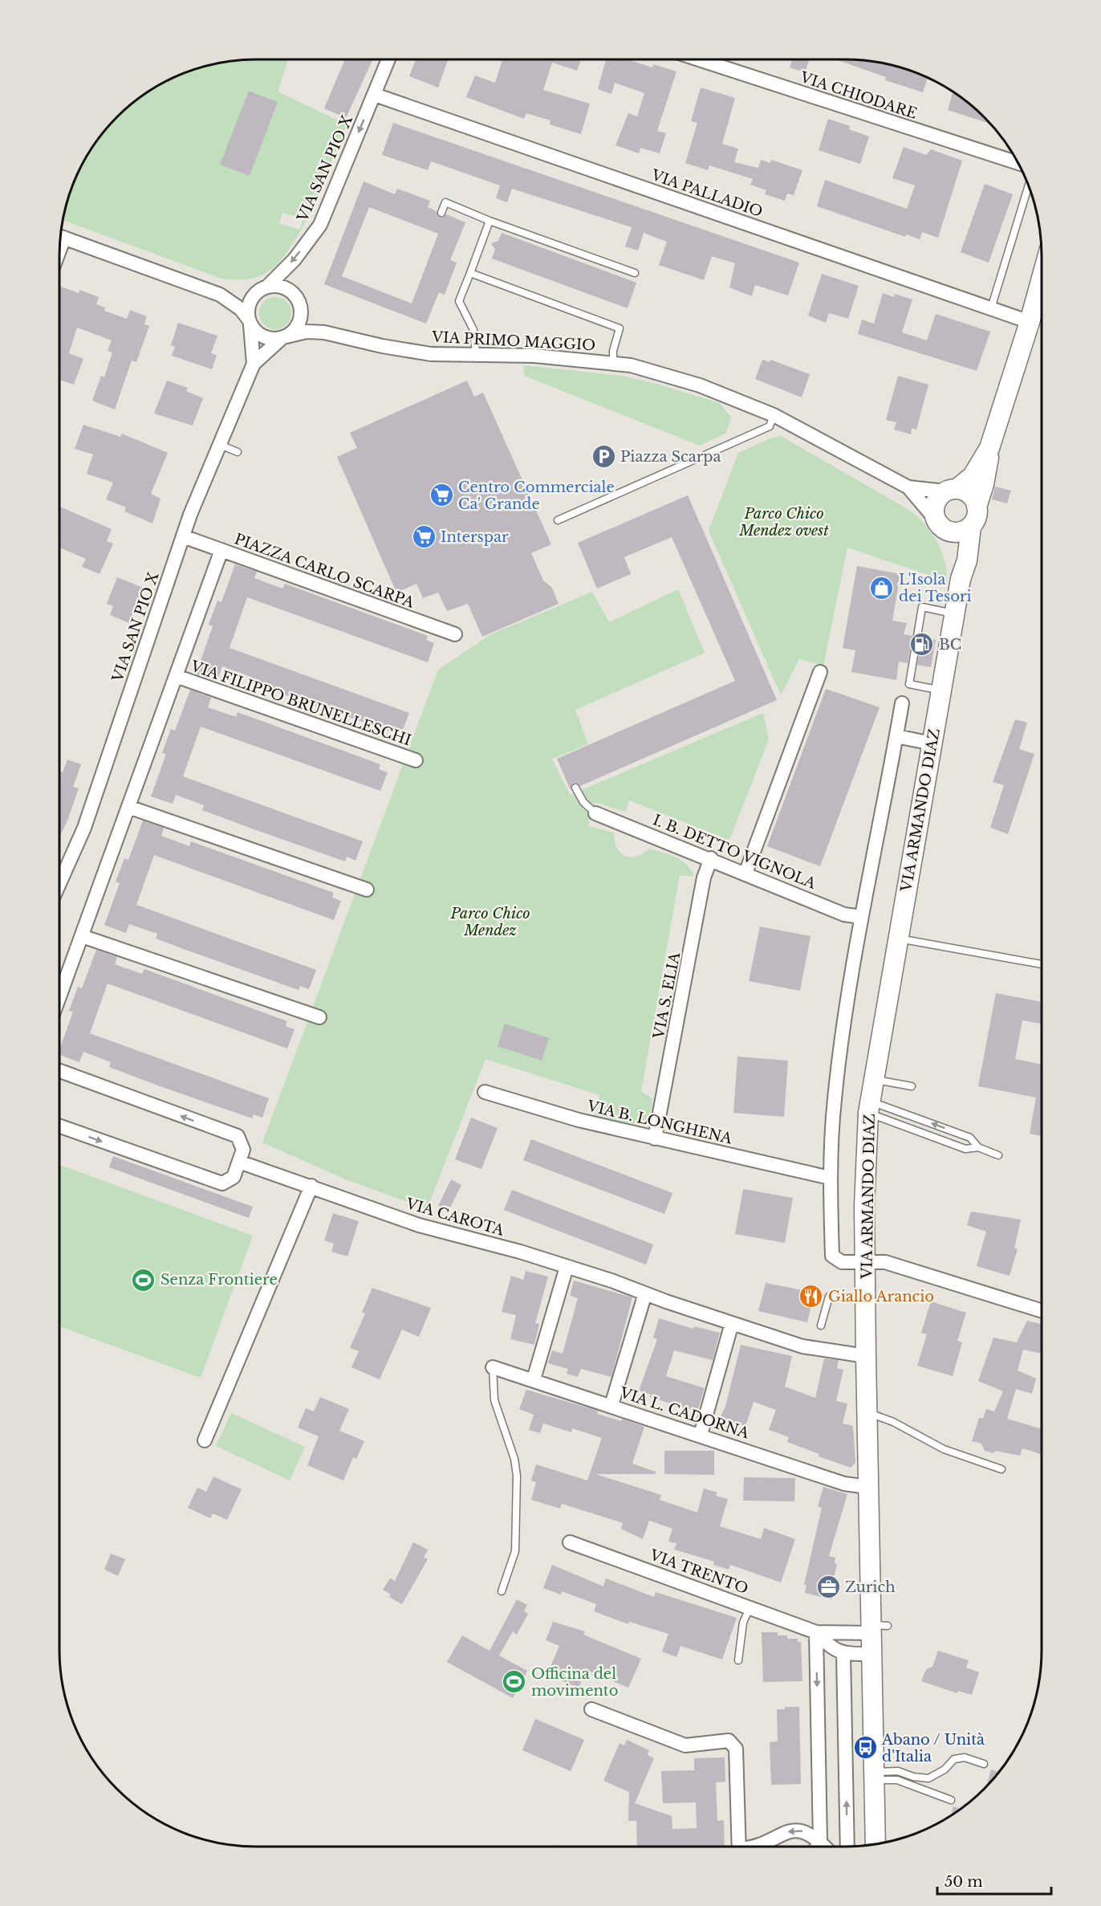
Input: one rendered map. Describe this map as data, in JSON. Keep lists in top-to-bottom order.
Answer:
{
  "streets": {
    "street": [
      "VIA CHIODARE",
      "VIA SAN PIO X",
      "VIA PALLADIO",
      "VIA PRIMO MAGGIO",
      "PIAZZA CARLO SCARPA",
      "VIA FILIPPO BRUNELLESCHI",
      "VIA ARMANDO DIAZ",
      "I. B. DETTO VIGNOLA",
      "VIA S. ELIA",
      "VIA B. LONGHENA",
      "VIA CAROTA",
      "VIA L. CADORNA",
      "VIA TRENTO"
    ]
  },
  "crossings": [
    ["VIA SAN PIO X", "VIA PALLADIO"],
    ["VIA SAN PIO X", "VIA PRIMO MAGGIO"],
    ["VIA SAN PIO X", "PIAZZA CARLO SCARPA"],
    ["VIA PRIMO MAGGIO", "VIA ARMANDO DIAZ"],
    ["VIA ARMANDO DIAZ", "VIA CAROTA"],
    ["VIA ARMANDO DIAZ", "VIA L. CADORNA"],
    ["I. B. DETTO VIGNOLA", "VIA S. ELIA"],
    ["VIA S. ELIA", "VIA B. LONGHENA"]
  ],
  "parks": ["Parco Chico Mendez ovest", "Parco Chico Mendez"],
  "places": {
    "parking": ["Piazza Scarpa"],
    "supermarket": ["Centro Commerciale Ca' Grande", "Interspar"],
    "shop": ["L'Isola dei Tesori"],
    "fuel station": ["BC"],
    "sports": ["Senza Frontiere", "Officina del movimento"],
    "restaurant": ["Giallo Arancio"],
    "office": ["Zurich"],
    "bus stop": ["Abano / Unità d'Italia"]
  },
  "scale_bar": "50 m"
}
